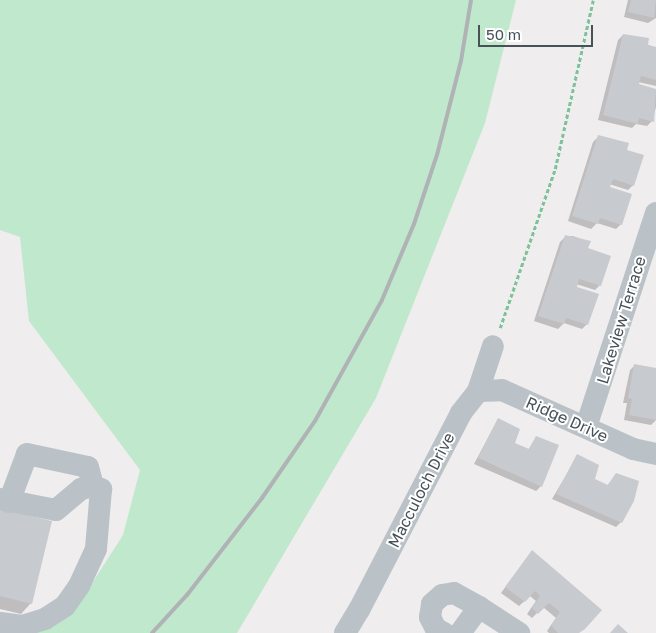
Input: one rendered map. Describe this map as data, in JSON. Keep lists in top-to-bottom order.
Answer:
{
  "streets": {
    "street": ["Lakeview Terrace", "Ridge Drive", "Macculoch Drive"]
  },
  "crossings": [
    ["Lakeview Terrace", "Ridge Drive"],
    ["Ridge Drive", "Macculoch Drive"]
  ],
  "scale_bar": "50 m"
}
